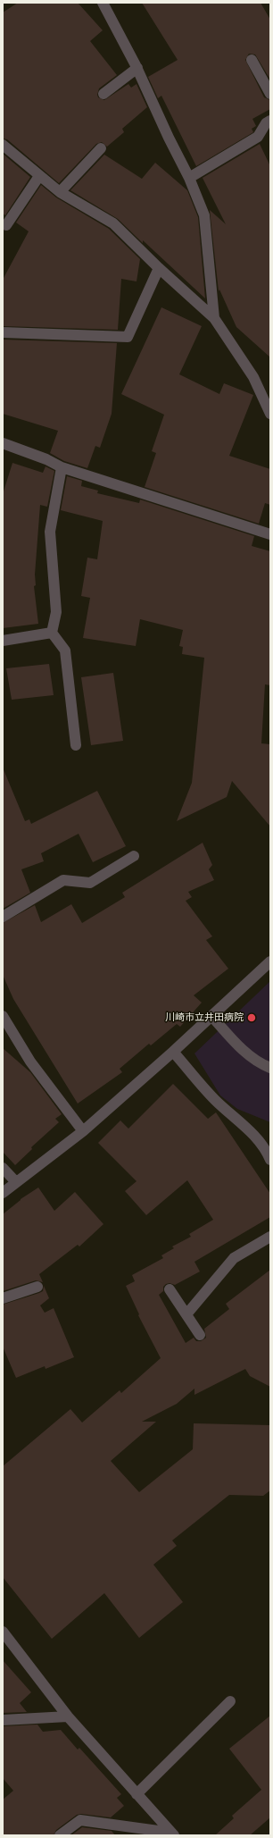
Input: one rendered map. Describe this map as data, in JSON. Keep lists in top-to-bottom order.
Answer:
{
  "places": ["川崎市立井田病院"]
}
